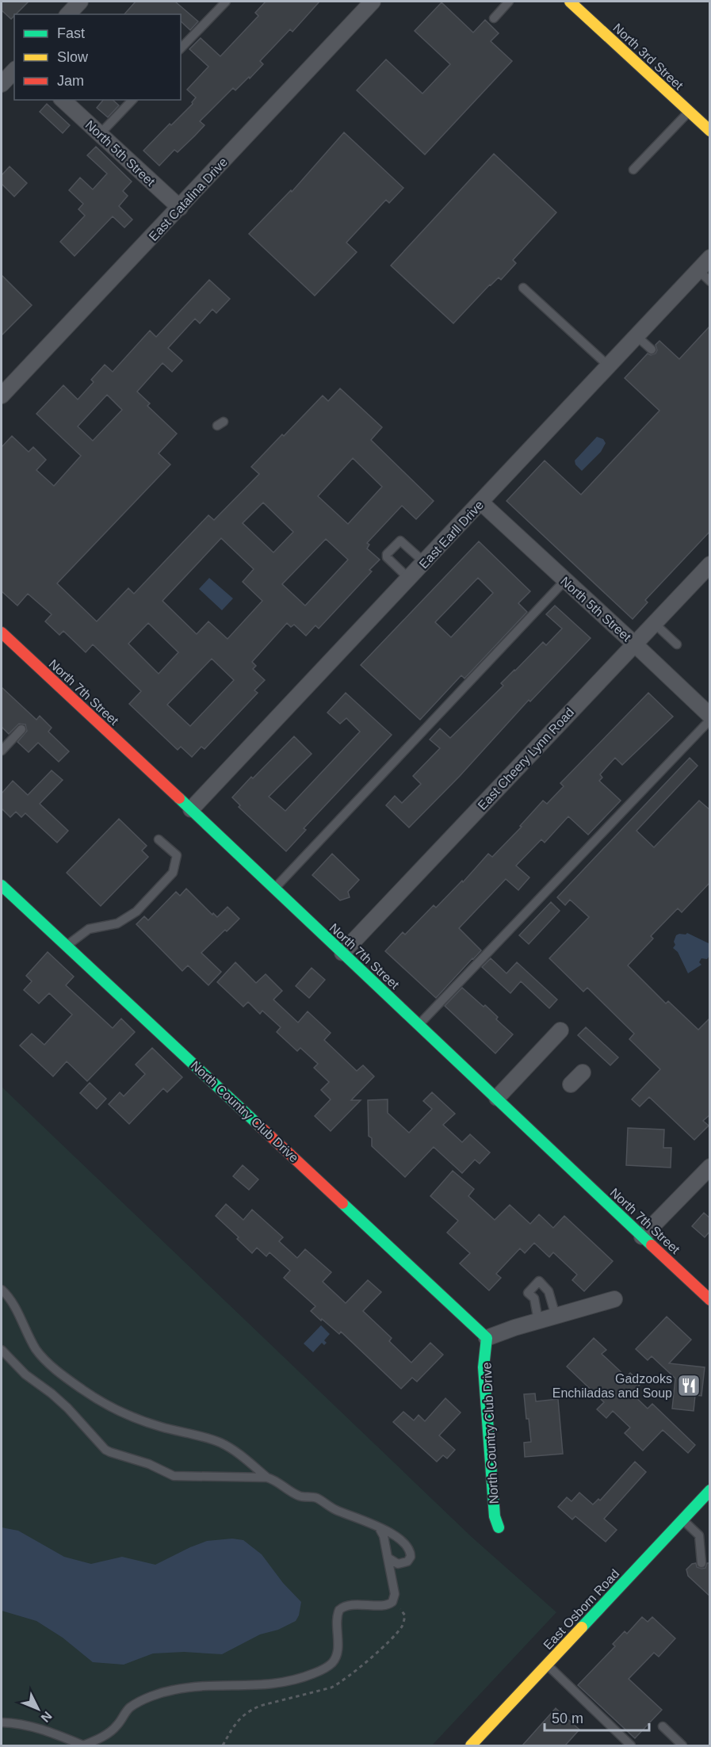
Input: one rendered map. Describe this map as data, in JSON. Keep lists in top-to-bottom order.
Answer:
{
  "streets": {
    "main road": [
      "North 3rd Street",
      "North 7th Street",
      "North Country Club Drive",
      "East Osborn Road"
    ],
    "street": [
      "North 5th Street",
      "East Catalina Drive",
      "East Earll Drive",
      "East Cheery Lynn Road"
    ]
  },
  "crossings": [
    ["North 5th Street", "East Catalina Drive"],
    ["North 5th Street", "East Earll Drive"],
    ["North 5th Street", "East Cheery Lynn Road"],
    ["East Earll Drive", "North 7th Street"],
    ["North 7th Street", "East Cheery Lynn Road"]
  ],
  "places": {
    "restaurant": ["Gadzooks Enchiladas and Soup"]
  },
  "legend": ["Fast", "Slow", "Jam"],
  "scale_bar": "50 m",
  "north": "bottom right"
}
